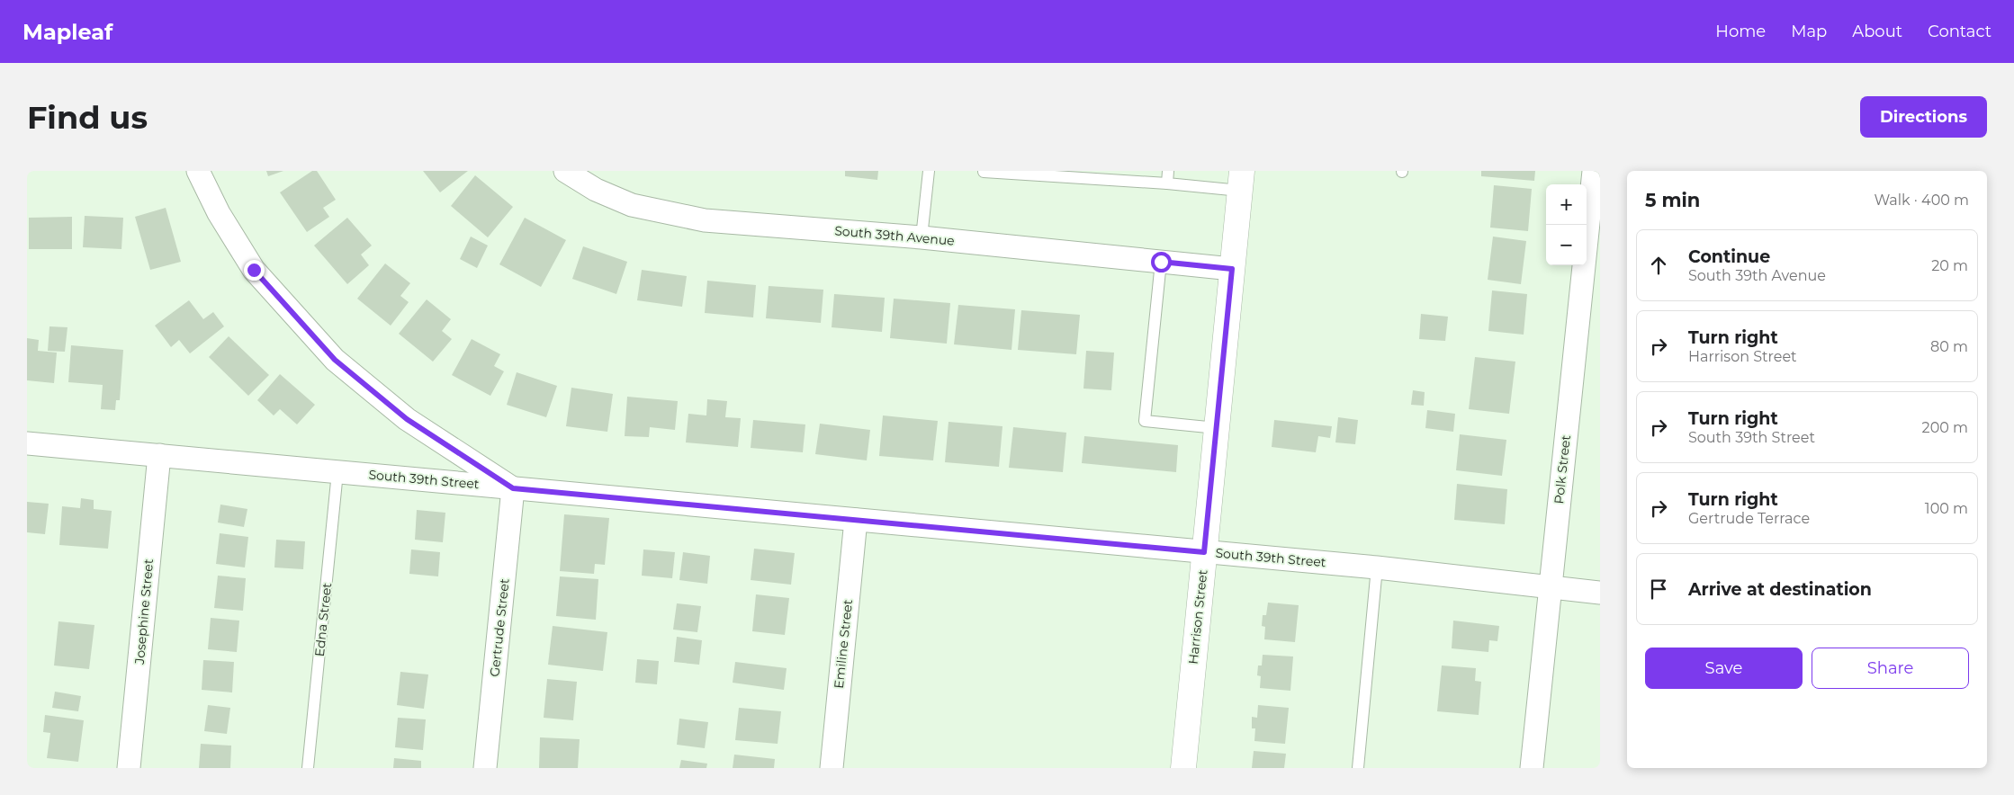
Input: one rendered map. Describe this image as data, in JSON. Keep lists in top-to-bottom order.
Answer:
{
  "streets": {
    "main road": ["Harrison Street"],
    "street": [
      "South 39th Avenue",
      "Polk Street",
      "South 39th Street",
      "Josephine Street",
      "Gertrude Street",
      "Emiline Street"
    ],
    "lane": ["Edna Street"]
  },
  "crossings": [
    ["South 39th Avenue", "Harrison Street"],
    ["Polk Street", "South 39th Street"],
    ["South 39th Street", "Josephine Street"],
    ["South 39th Street", "Harrison Street"],
    ["South 39th Street", "Edna Street"],
    ["South 39th Street", "Gertrude Street"],
    ["South 39th Street", "Emiline Street"]
  ],
  "page": {
    "header": "Mapleaf",
    "nav": [
      "Home",
      "Map",
      "About",
      "Contact"
    ],
    "buttons": [
      "Directions",
      ["Save", "Share"]
    ],
    "title": "Find us",
    "heading": ["5 min", "Walk · 400 m"],
    "map_buttons": ["+", "−"],
    "list": [
      ["Continue", "South 39th Avenue", "20 m"],
      ["Turn right", "Harrison Street", "80 m"],
      ["Turn right", "South 39th Street", "200 m"],
      ["Turn right", "Gertrude Terrace", "100 m"],
      "Arrive at destination"
    ]
  }
}
